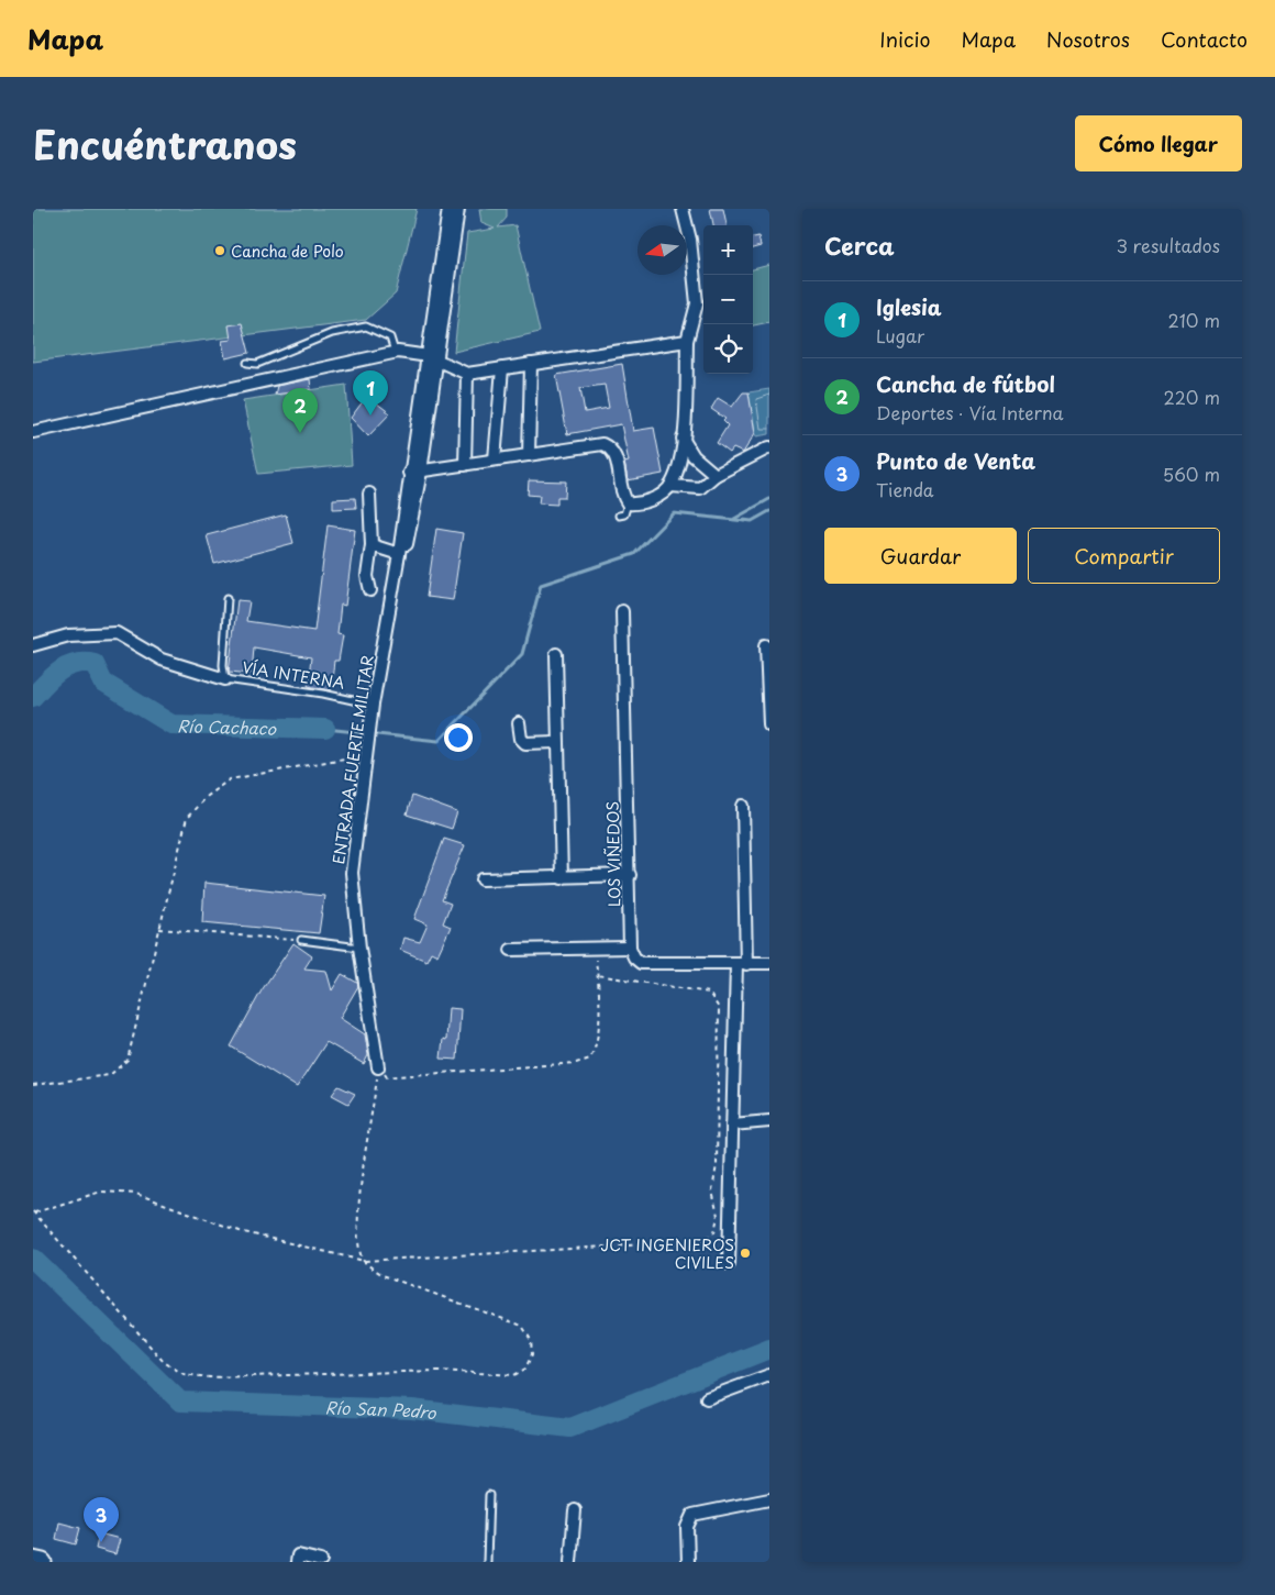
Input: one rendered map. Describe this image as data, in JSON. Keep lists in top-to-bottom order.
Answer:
{
  "streets": {
    "street": ["ENTRADA FUERTE MILITAR", "LOS VIÑEDOS"],
    "lane": ["VÍA INTERNA"]
  },
  "crossings": [
    ["VÍA INTERNA", "ENTRADA FUERTE MILITAR"]
  ],
  "water": ["Río Cachaco", "Río San Pedro"],
  "places": ["Cancha de Polo", "JCT INGENIEROS CIVILES"],
  "north": "left",
  "page": {
    "header": "Mapa",
    "nav": [
      "Inicio",
      "Mapa",
      "Nosotros",
      "Contacto"
    ],
    "title": "Encuéntranos",
    "buttons": [
      "Cómo llegar",
      ["Guardar", "Compartir"]
    ],
    "heading": ["Cerca", "3 resultados"],
    "map_buttons": ["+", "−"],
    "list": [
      {
        "mark": "1",
        "name": "Iglesia",
        "note": "Lugar",
        "value": "210 m"
      },
      {
        "mark": "2",
        "name": "Cancha de fútbol",
        "note": "Deportes · Vía Interna",
        "value": "220 m"
      },
      {
        "mark": "3",
        "name": "Punto de Venta",
        "note": "Tienda",
        "value": "560 m"
      }
    ],
    "pins": ["1", "2", "3"]
  }
}
